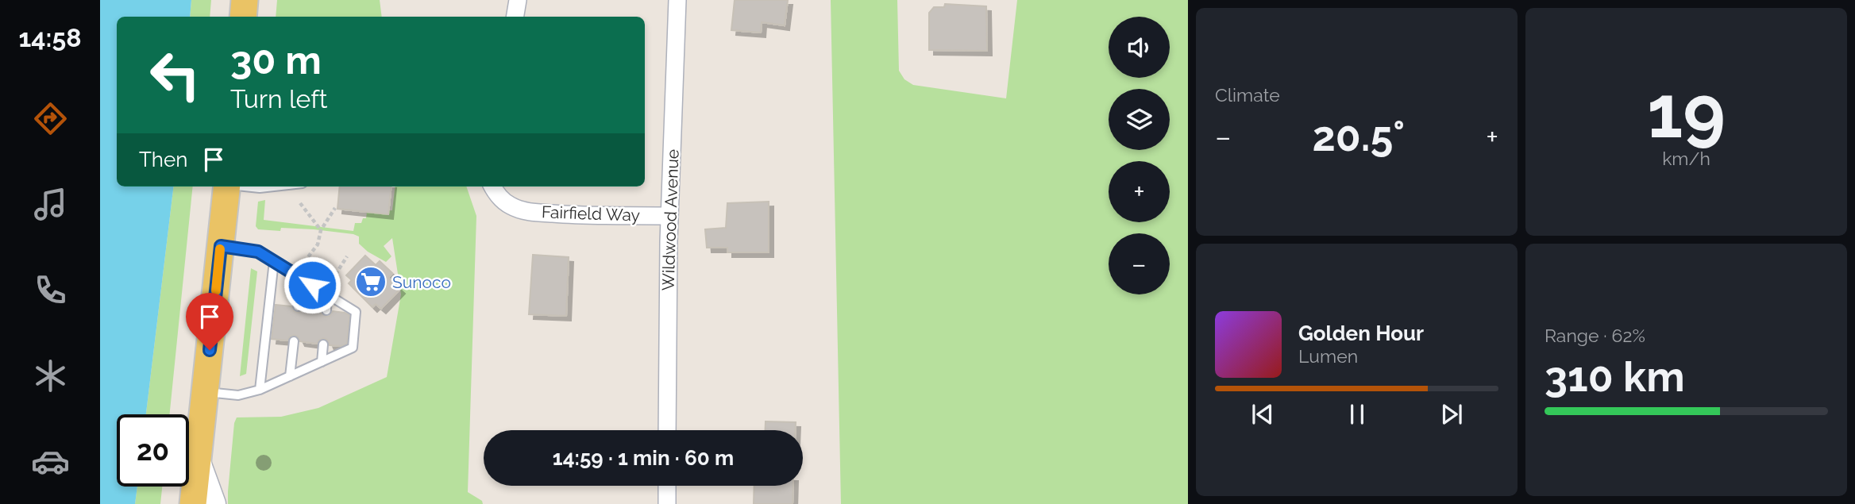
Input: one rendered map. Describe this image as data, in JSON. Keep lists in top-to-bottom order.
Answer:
{
  "streets": {
    "street": ["Fairfield Way", "Wildwood Avenue"]
  },
  "crossings": [
    ["Fairfield Way", "Wildwood Avenue"]
  ],
  "places": {
    "supermarket": ["Sunoco"]
  },
  "page": {
    "tabs": "14:58",
    "tile": [
      "Climate",
      ["19", "km/h"],
      ["Range · 62%", "310 km"]
    ],
    "map_buttons": ["+", "−"],
    "turn": ["30 m", "Turn left"],
    "heat": ["−", "20.5°", "+"],
    "then": "Then",
    "song": ["Golden Hour", "Lumen"],
    "limit": "20",
    "trip": "14:59 · 1 min · 60 m"
  }
}
